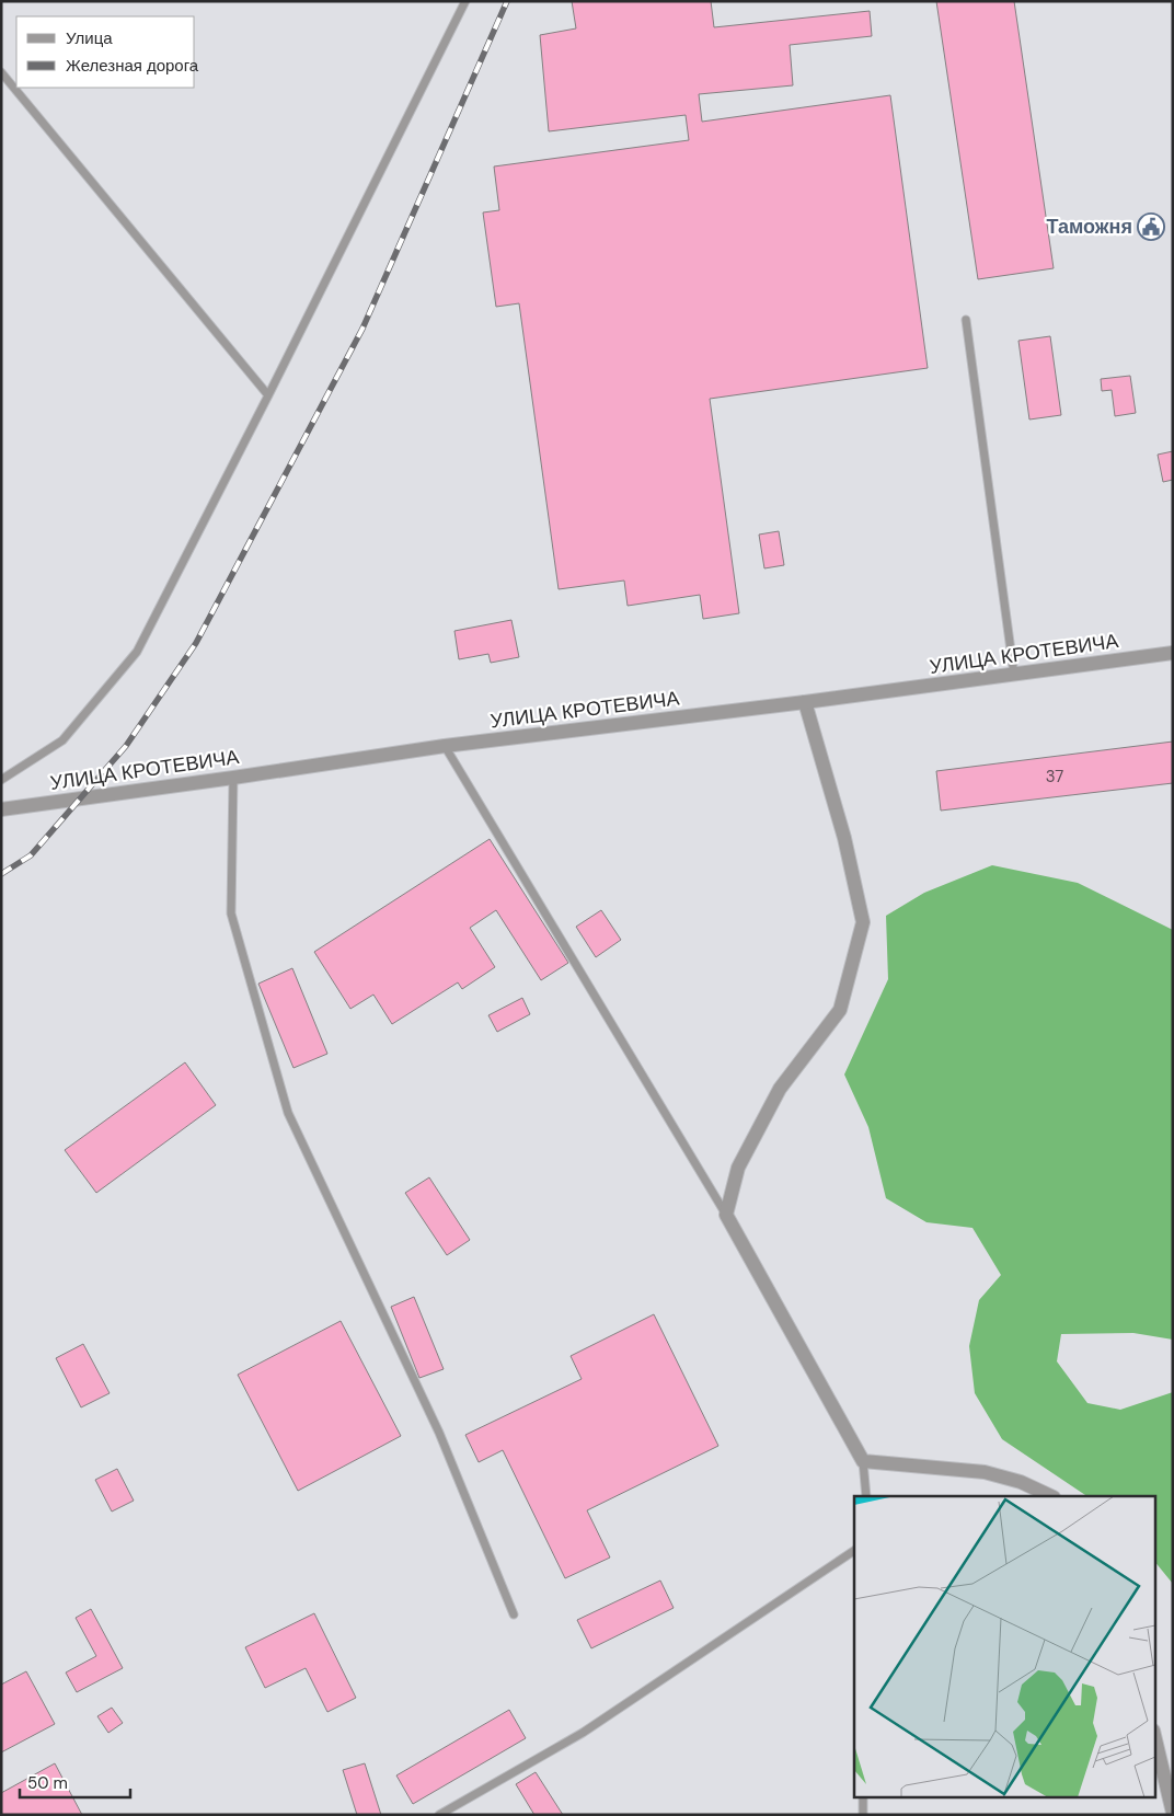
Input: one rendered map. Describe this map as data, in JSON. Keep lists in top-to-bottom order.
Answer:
{
  "streets": {
    "street": ["УЛИЦА КРОТЕВИЧА"]
  },
  "places": {
    "public building": ["Таможня"]
  },
  "house_numbers": ["37"],
  "legend": ["Улица", "Железная дорога"],
  "scale_bar": "50 m"
}
